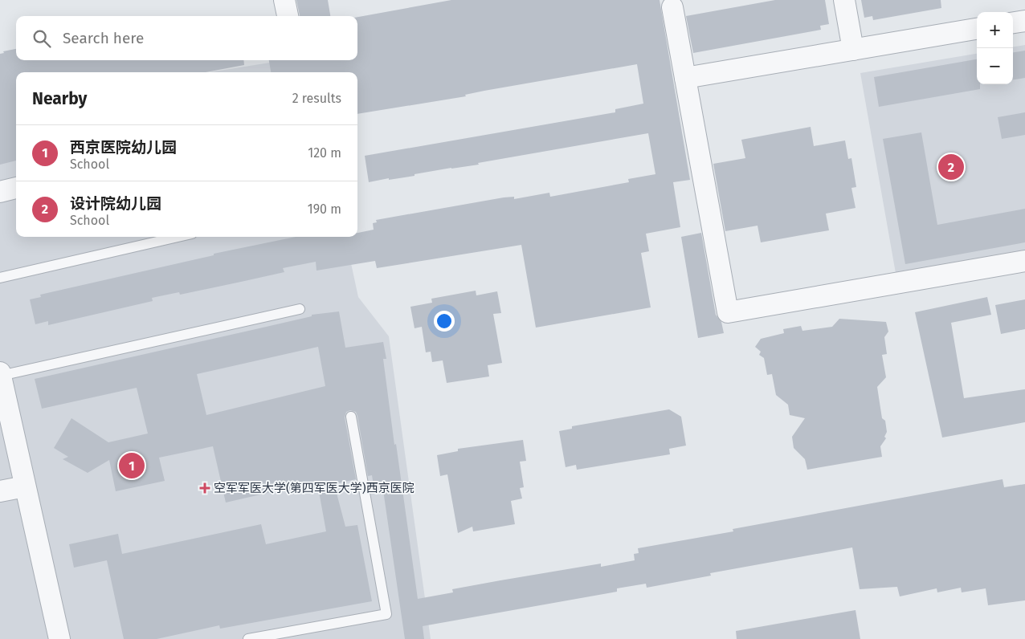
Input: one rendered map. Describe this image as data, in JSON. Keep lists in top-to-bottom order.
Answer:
{
  "places": {
    "health": ["空军军医大学(第四军医大学)西京医院"]
  },
  "page": {
    "map_buttons": ["+", "−"],
    "search": "Search here",
    "heading": ["Nearby", "2 results"],
    "list": [
      {
        "mark": "1",
        "name": "西京医院幼儿园",
        "note": "School",
        "value": "120 m"
      },
      {
        "mark": "2",
        "name": "设计院幼儿园",
        "note": "School",
        "value": "190 m"
      }
    ],
    "pins": ["2", "1"]
  }
}
